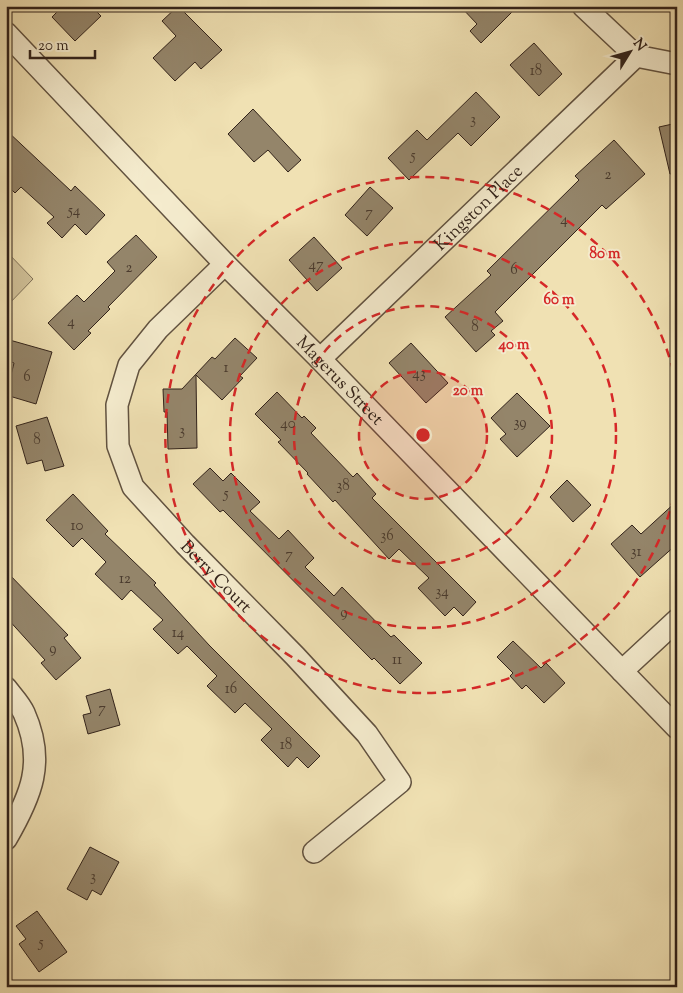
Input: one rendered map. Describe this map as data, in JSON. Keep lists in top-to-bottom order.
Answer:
{
  "streets": {
    "street": ["Kingston Place", "Magerus Street", "Berry Court"]
  },
  "crossings": [
    ["Kingston Place", "Magerus Street"],
    ["Magerus Street", "Berry Court"]
  ],
  "house_numbers": [
    "18",
    "3",
    "5",
    "2",
    "54",
    "7",
    "4",
    "47",
    "2",
    "6",
    "4",
    "8",
    "1",
    "43",
    "6",
    "39",
    "40",
    "3",
    "8",
    "38",
    "5",
    "10",
    "36",
    "31",
    "7",
    "12",
    "34",
    "9",
    "14",
    "9",
    "11",
    "16",
    "7",
    "18",
    "3",
    "5"
  ],
  "scale_bar": "20 m",
  "north": "top right",
  "rings": [
    "80 m",
    "60 m",
    "40 m",
    "20 m"
  ]
}
